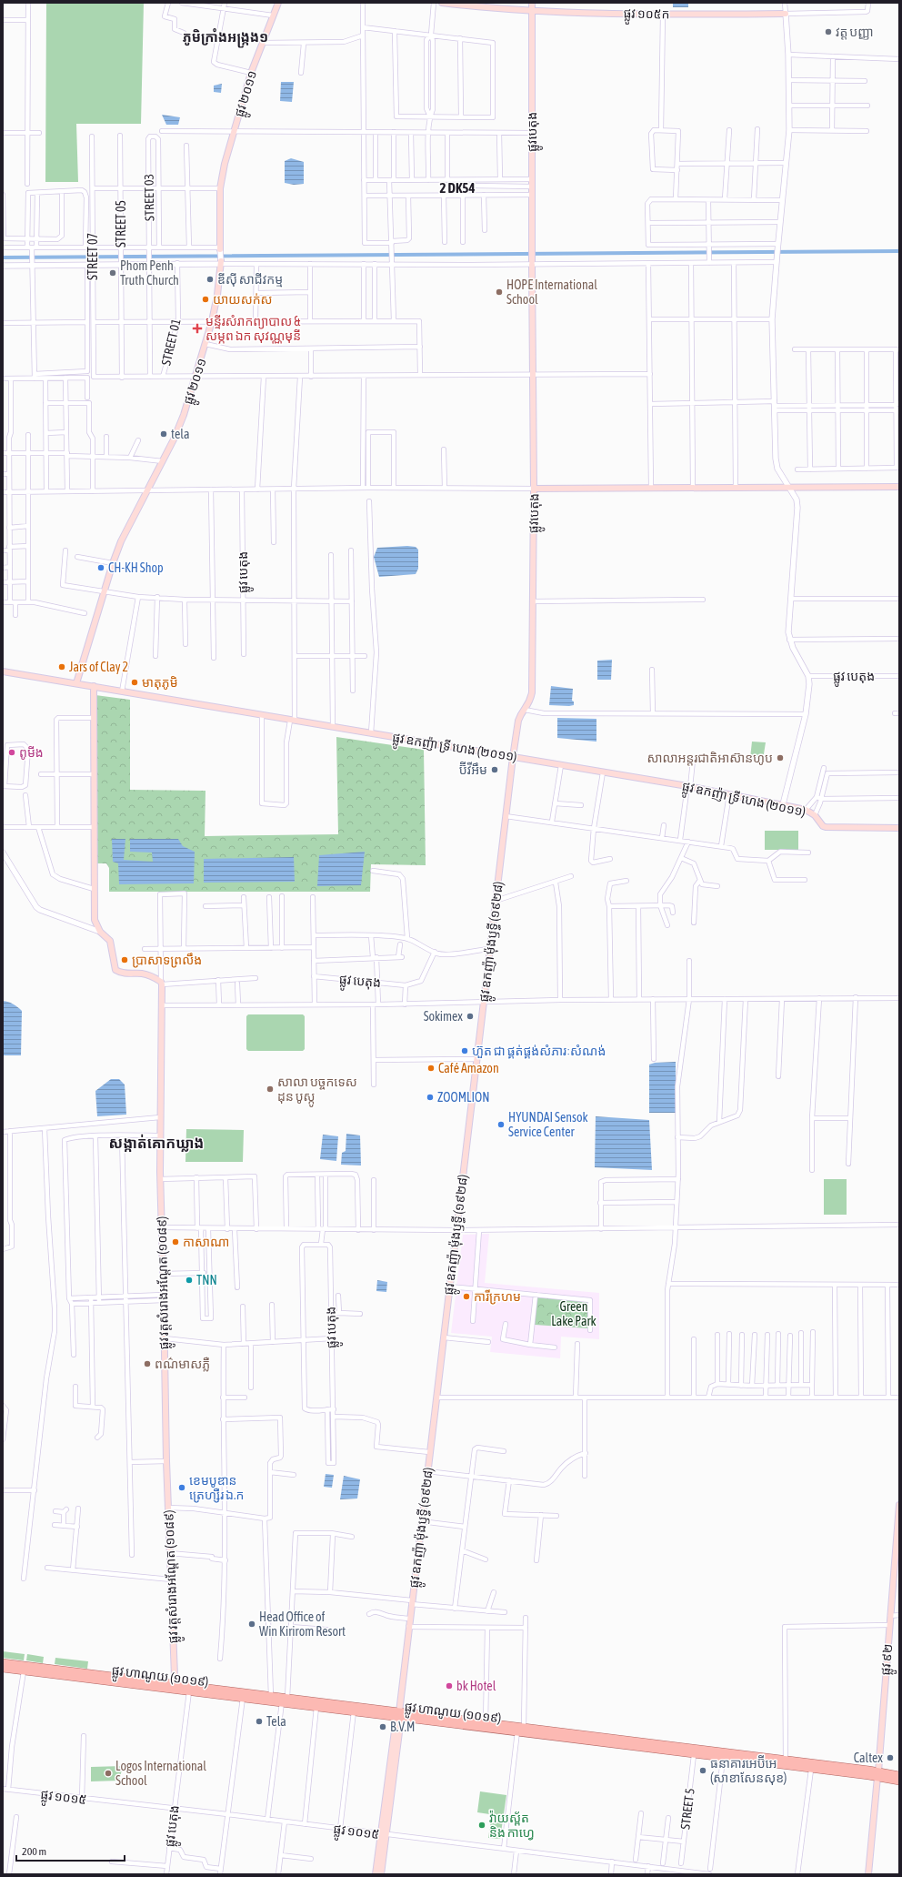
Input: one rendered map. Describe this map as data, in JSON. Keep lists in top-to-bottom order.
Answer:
{
  "streets": {
    "main road": [
      "ផ្លូវ ១០៥ក",
      "ផ្លូវ ២០១១",
      "ផ្លូវបេតុង",
      "ផ្លូវ ឧកញ៉ា ទ្រី ហេង (២០១១)",
      "ផ្លូវ ឧកញ៉ា ម៉ុងឫទ្ធី (១៩២៨)",
      "ផ្លូវ វត្តសំរោងអណ្ដែត (១០៨៩)",
      "ផ្លូវ ៩២",
      "ផ្លូវ ហាណូយ (១០១៩)"
    ],
    "street": [
      "STREET 03",
      "STREET 05",
      "STREET 07",
      "STREET 01",
      "ផ្លូវ បេតុង",
      "ផ្លូវ ១០១៥",
      "STREET 5"
    ]
  },
  "crossings": [
    ["ផ្លូវ ១០៥ក", "ផ្លូវបេតុង"],
    ["ផ្លូវ ២០១១", "ផ្លូវ ឧកញ៉ា ទ្រី ហេង (២០១១)"],
    ["ផ្លូវបេតុង", "ផ្លូវ ឧកញ៉ា ទ្រី ហេង (២០១១)"],
    ["ផ្លូវបេតុង", "ផ្លូវ ឧកញ៉ា ម៉ុងឫទ្ធី (១៩២៨)"],
    ["STREET 05", "STREET 07"],
    ["ផ្លូវ បេតុង", "ផ្លូវ ហាណូយ (១០១៩)"],
    ["ផ្លូវ បេតុង", "ផ្លូវ ១០១៥"],
    ["ផ្លូវ ឧកញ៉ា ទ្រី ហេង (២០១១)", "ផ្លូវ ឧកញ៉ា ម៉ុងឫទ្ធី (១៩២៨)"],
    ["ផ្លូវ ឧកញ៉ា ម៉ុងឫទ្ធី (១៩២៨)", "ផ្លូវ ហាណូយ (១០១៩)"],
    ["ផ្លូវ ឧកញ៉ា ម៉ុងឫទ្ធី (១៩២៨)", "ផ្លូវ ១០១៥"],
    ["ផ្លូវ វត្តសំរោងអណ្ដែត (១០៨៩)", "ផ្លូវ ហាណូយ (១០១៩)"],
    ["ផ្លូវ ៩២", "ផ្លូវ ហាណូយ (១០១៩)"],
    ["ផ្លូវ ហាណូយ (១០១៩)", "STREET 5"]
  ],
  "districts": ["ភូមិក្រាំងអង្រ្កង១", "2 DK54", "សង្កាត់គោកឃ្លាង"],
  "parks": ["Green Lake Park"],
  "places": {
    "other": [
      "វត្ត បញ្ញា",
      "Phom Penh Truth Church",
      "ឌីស៊ី សាជីវកម្ម",
      "HOPE International School",
      "យាយសក់ស",
      "tela",
      "CH-KH Shop",
      "Jars of Clay 2",
      "មាតុភូមិ",
      "ពូមីង",
      "សាលាអន្ដរជាតិអាស៊ានហូប",
      "ប៊ីវីអឹម",
      "ប្រាសាទព្រលឹង",
      "Sokimex",
      "ហ៊ួត ជា ផ្គត់ផ្គង់សំភារៈសំណង់",
      "Café Amazon",
      "សាលា បច្ចកទេស ដុន បូស្កូ",
      "ZOOMLION",
      "HYUNDAI Sensok Service Center",
      "កាសាណា",
      "TNN",
      "ការីក្រហម",
      "ពណ៌មាសភ្លឺ",
      "ខេមបូឌាន ត្រេហ្សឺរ ឯ.ក",
      "Head Office of Win Kirirom Resort",
      "bk Hotel",
      "Tela",
      "B.V.M",
      "Caltex",
      "ធនាគារអេប៊ីអេ (សាខាសែនសុខ)",
      "Logos International School",
      "វ៉ាយស្ព័ត និង កាហ្វេ"
    ],
    "health": ["មន្ទីរសំរាកព្យាបាល & សម្ភព ឯក សុវណ្ណមុនី"]
  },
  "scale_bar": "200 m"
}
